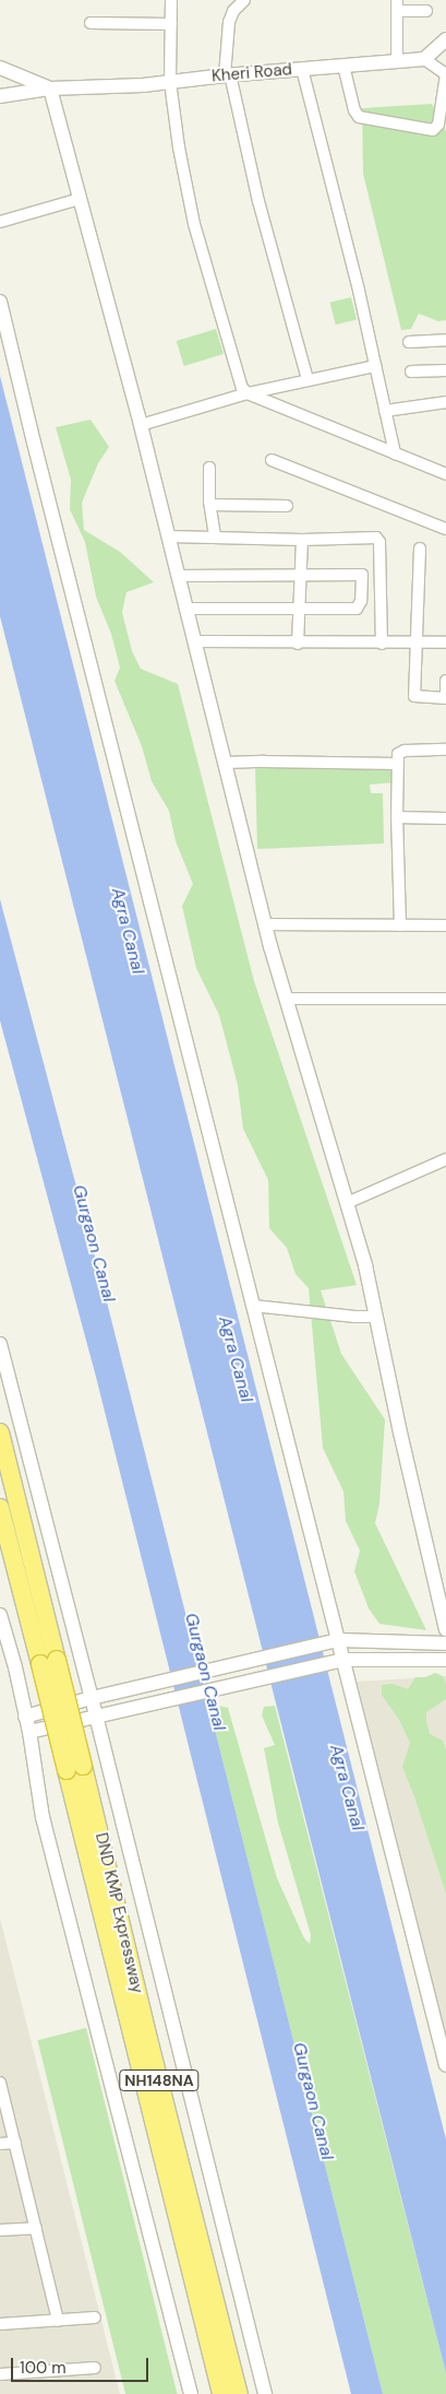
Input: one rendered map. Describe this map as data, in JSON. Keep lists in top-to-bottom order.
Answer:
{
  "streets": {
    "highway": ["DND KMP Expressway", "NH148NA"],
    "street": ["Kheri Road"]
  },
  "water": ["Agra Canal", "Gurgaon Canal"],
  "scale_bar": "100 m"
}
